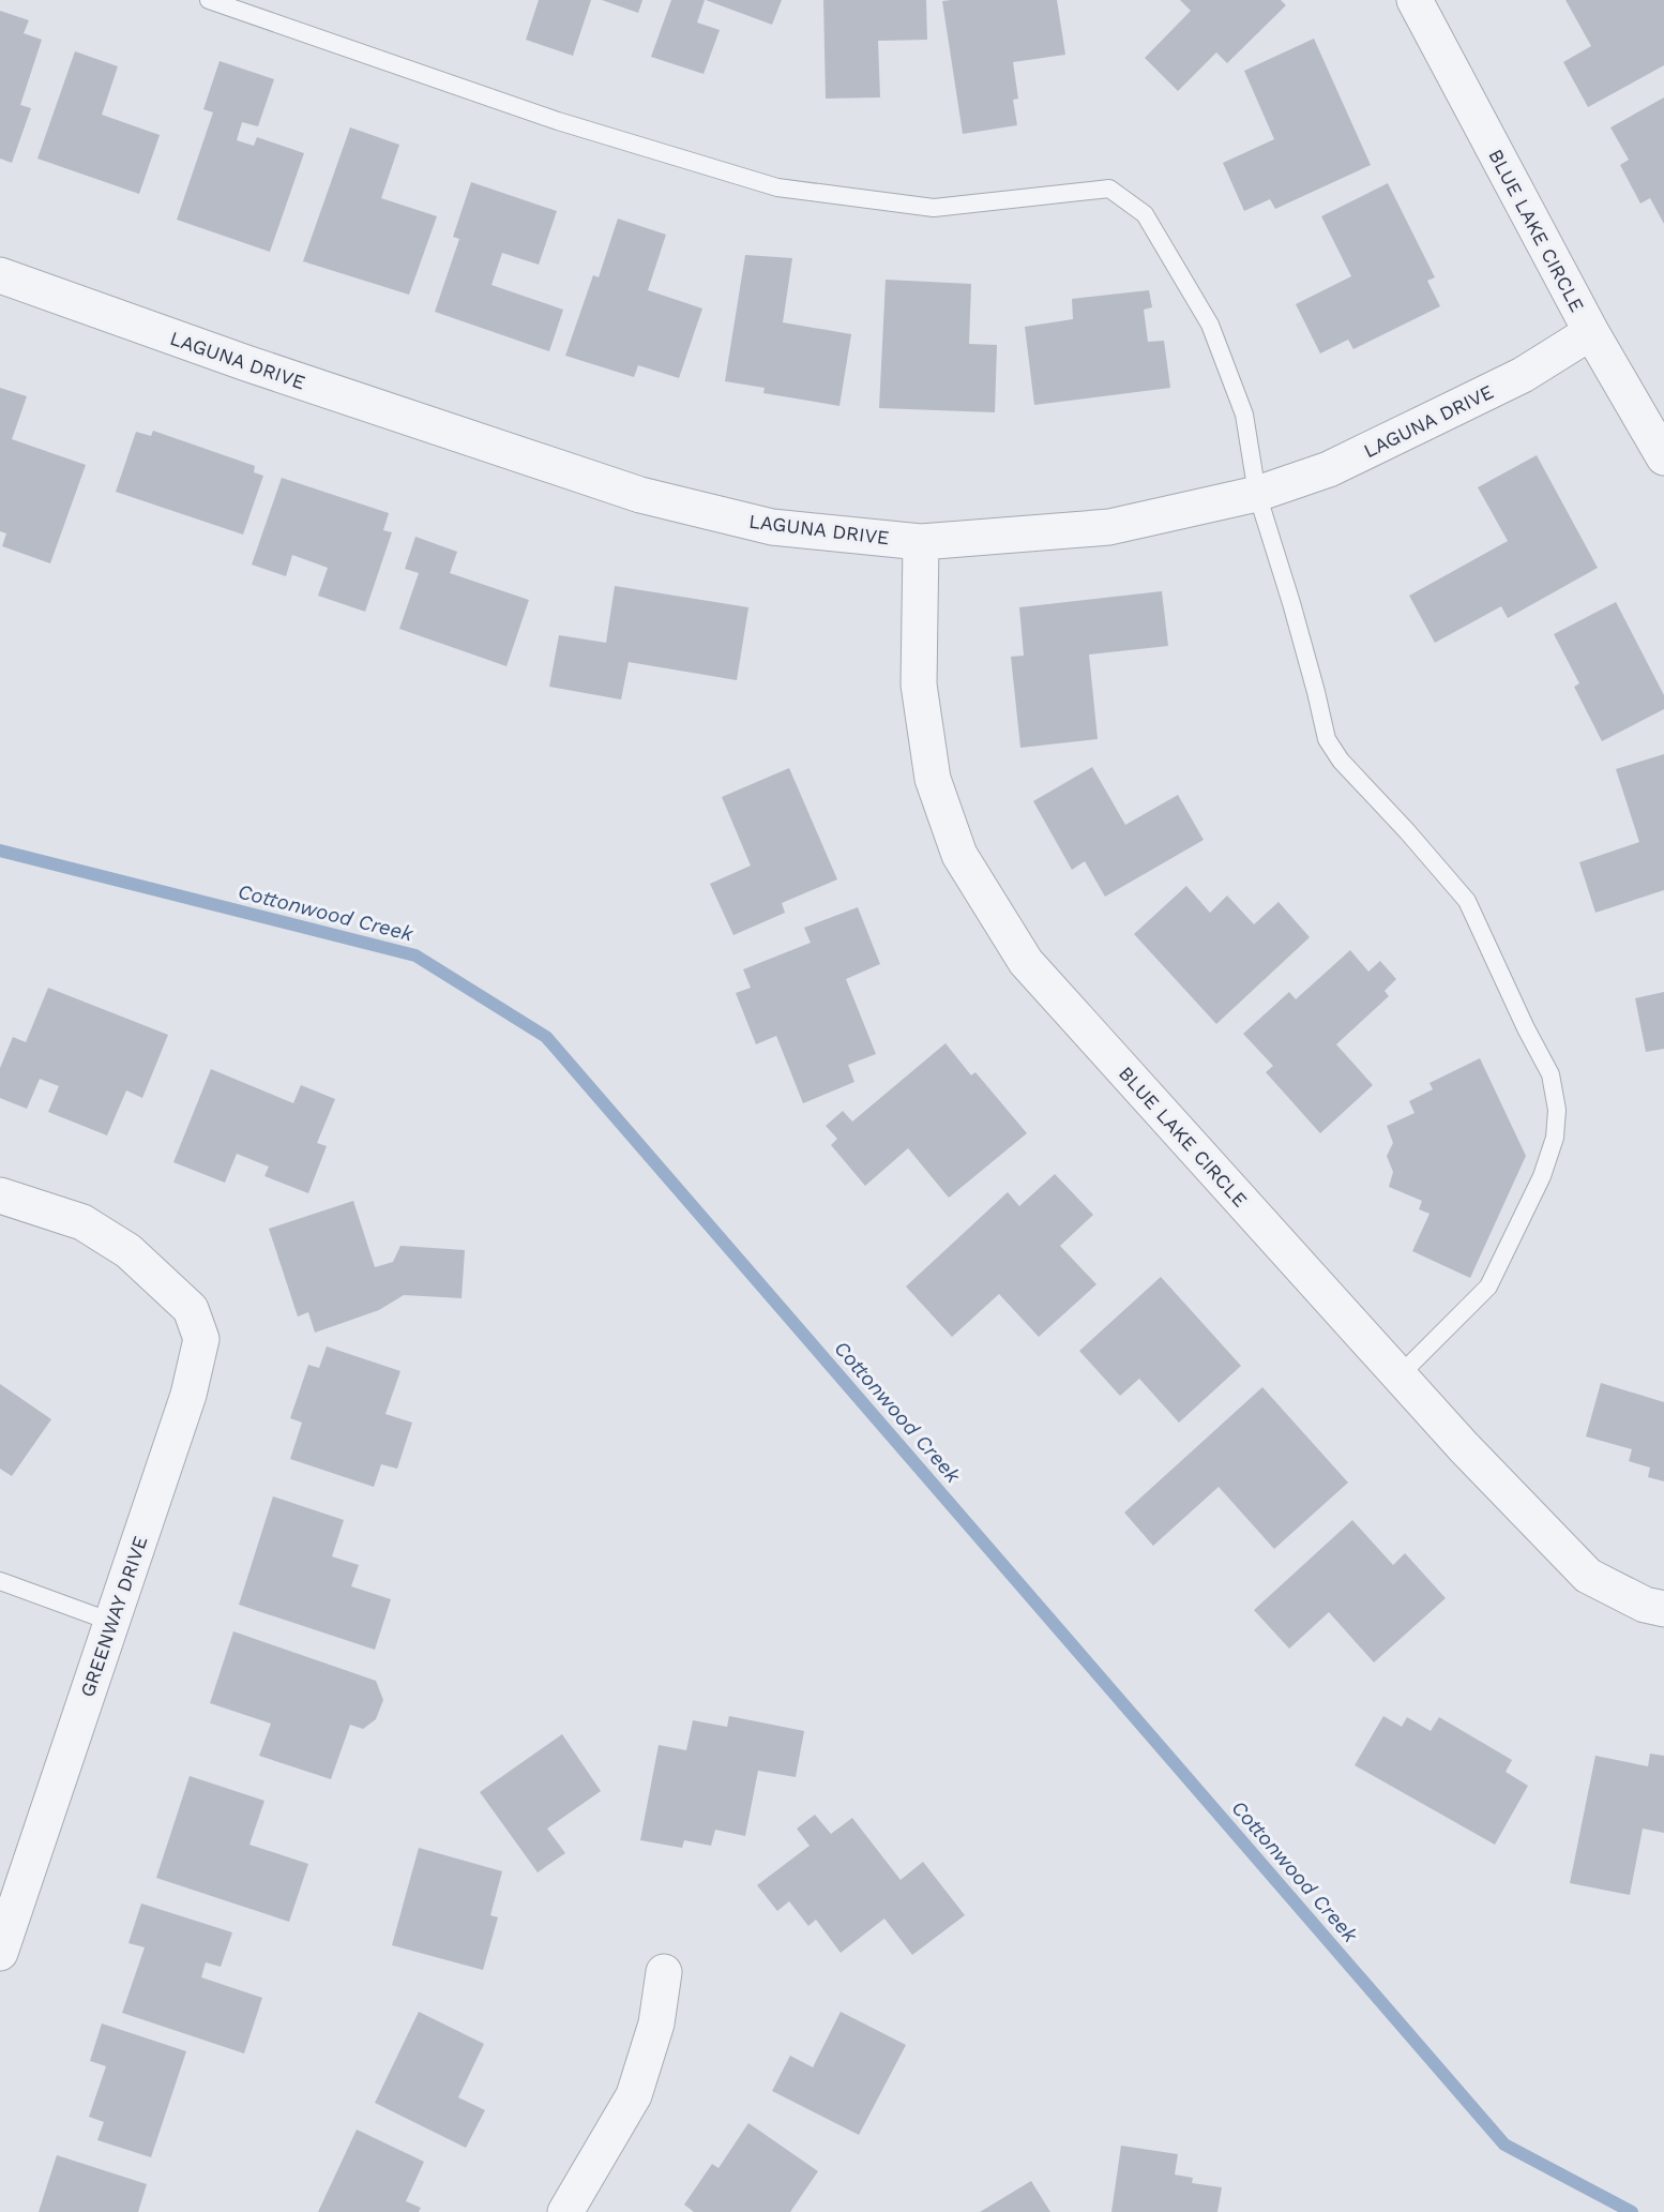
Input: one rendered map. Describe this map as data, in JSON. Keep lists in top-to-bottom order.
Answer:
{
  "streets": {
    "street": ["BLUE LAKE CIRCLE", "LAGUNA DRIVE", "GREENWAY DRIVE"]
  },
  "crossings": [
    ["BLUE LAKE CIRCLE", "LAGUNA DRIVE"]
  ],
  "water": ["Cottonwood Creek"]
}
